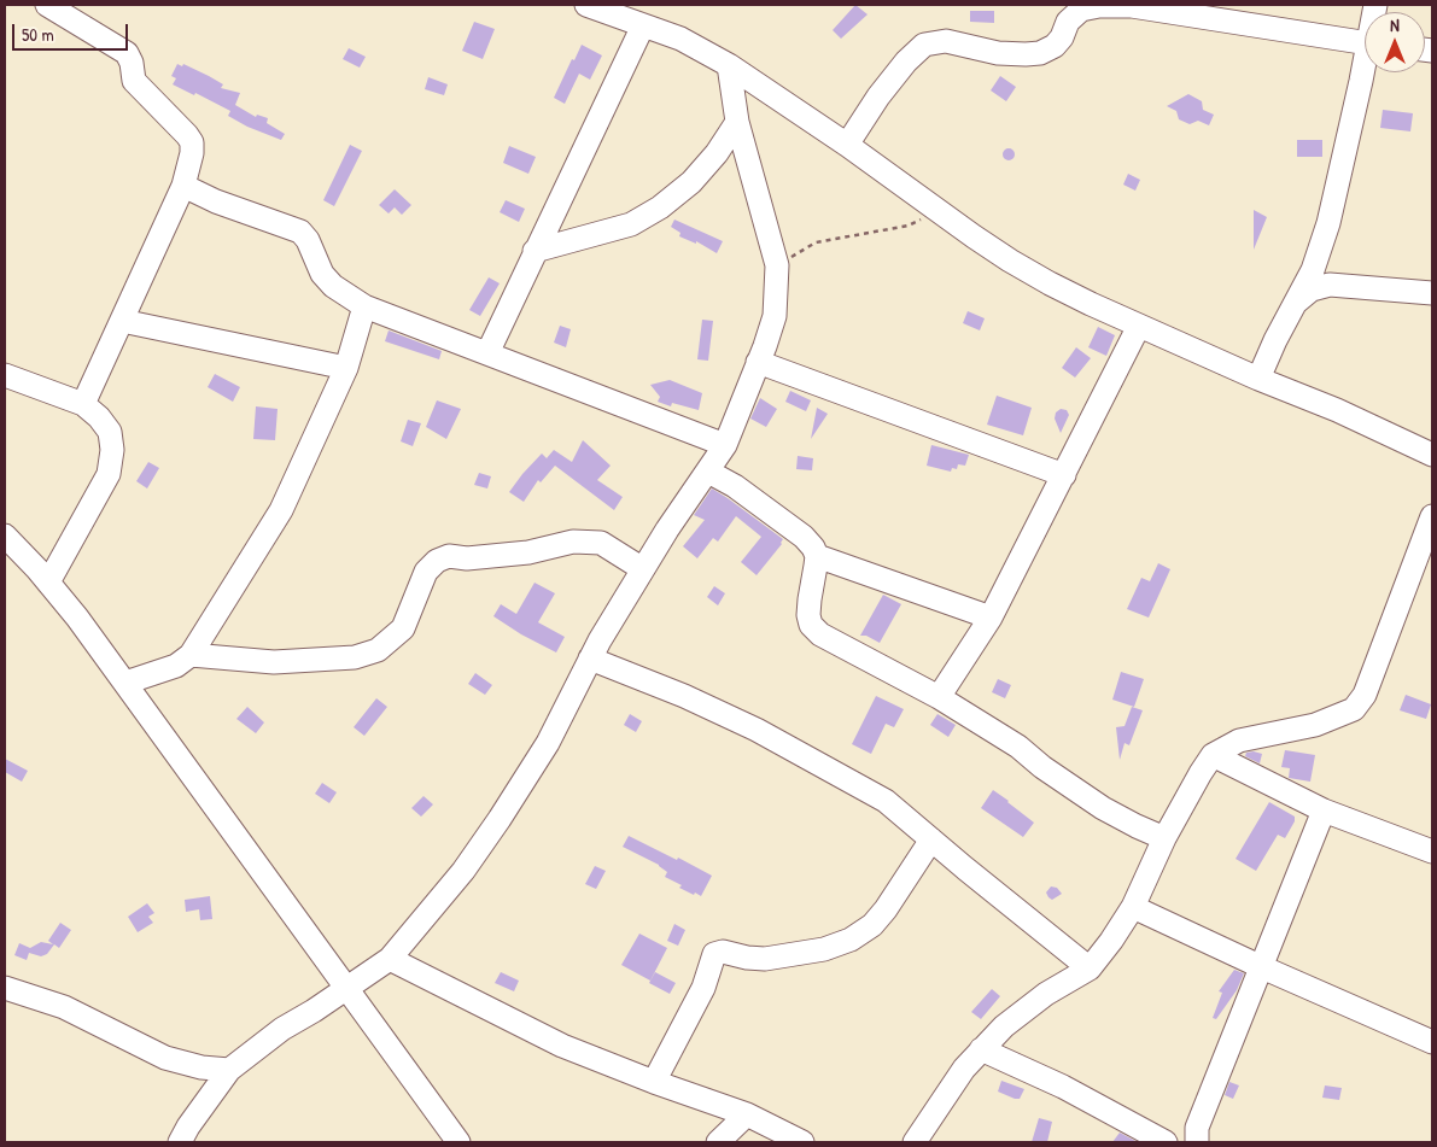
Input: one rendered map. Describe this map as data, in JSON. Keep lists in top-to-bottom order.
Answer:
{
  "scale_bar": "50 m",
  "north": "top"
}
